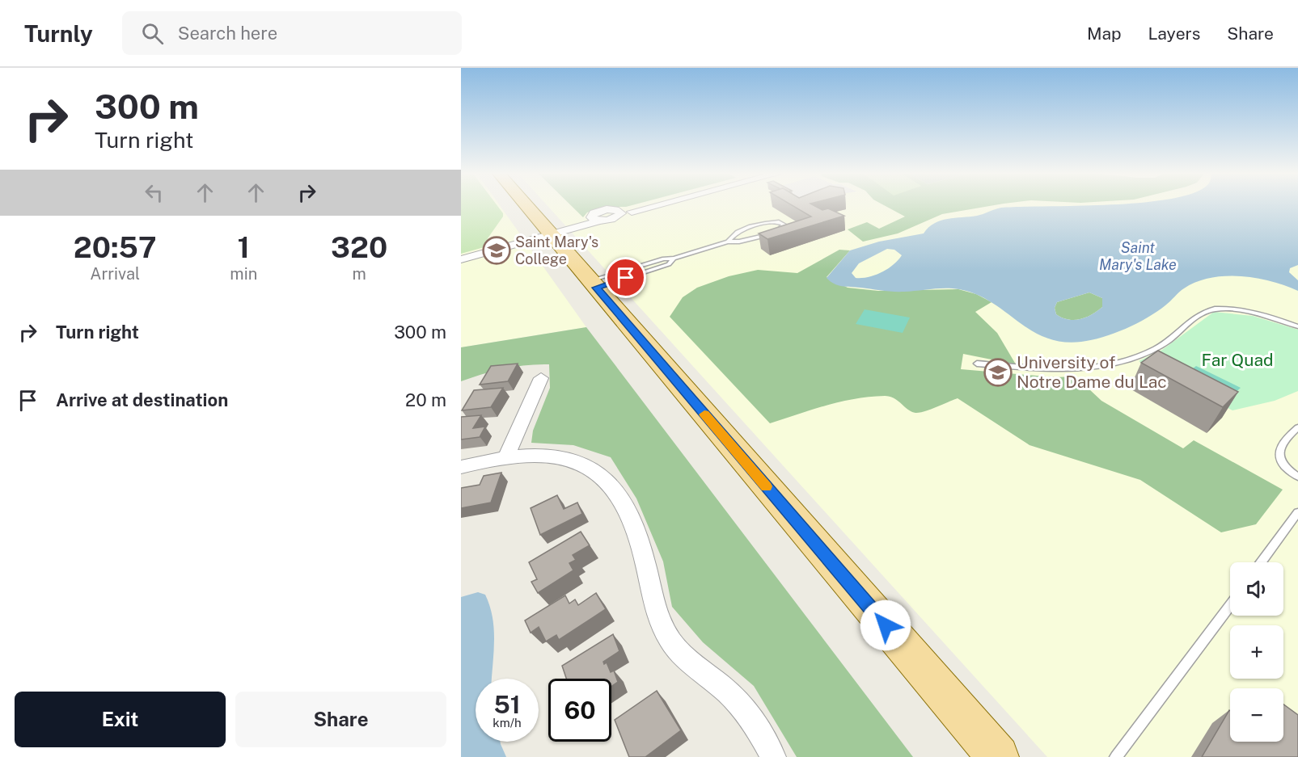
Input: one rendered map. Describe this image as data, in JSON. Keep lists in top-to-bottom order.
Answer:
{
  "water": ["Saint Mary's Lake"],
  "parks": ["Far Quad"],
  "places": {
    "school or university": ["Saint Mary's College", "University of Notre Dame du Lac"]
  },
  "page": {
    "header": "Turnly",
    "search": "Search here",
    "nav": ["Map", "Layers", "Share"],
    "turn": ["300 m", "Turn right"],
    "eta": [
      "20:57",
      "Arrival",
      "1",
      "min",
      "320",
      "m"
    ],
    "list": [
      {
        "name": "Turn right",
        "value": "300 m"
      },
      {
        "name": "Arrive at destination",
        "value": "20 m"
      }
    ],
    "map_buttons": ["+", "−"],
    "speed": "51 km/h",
    "limit": "60",
    "buttons": ["Exit", "Share"]
  }
}
